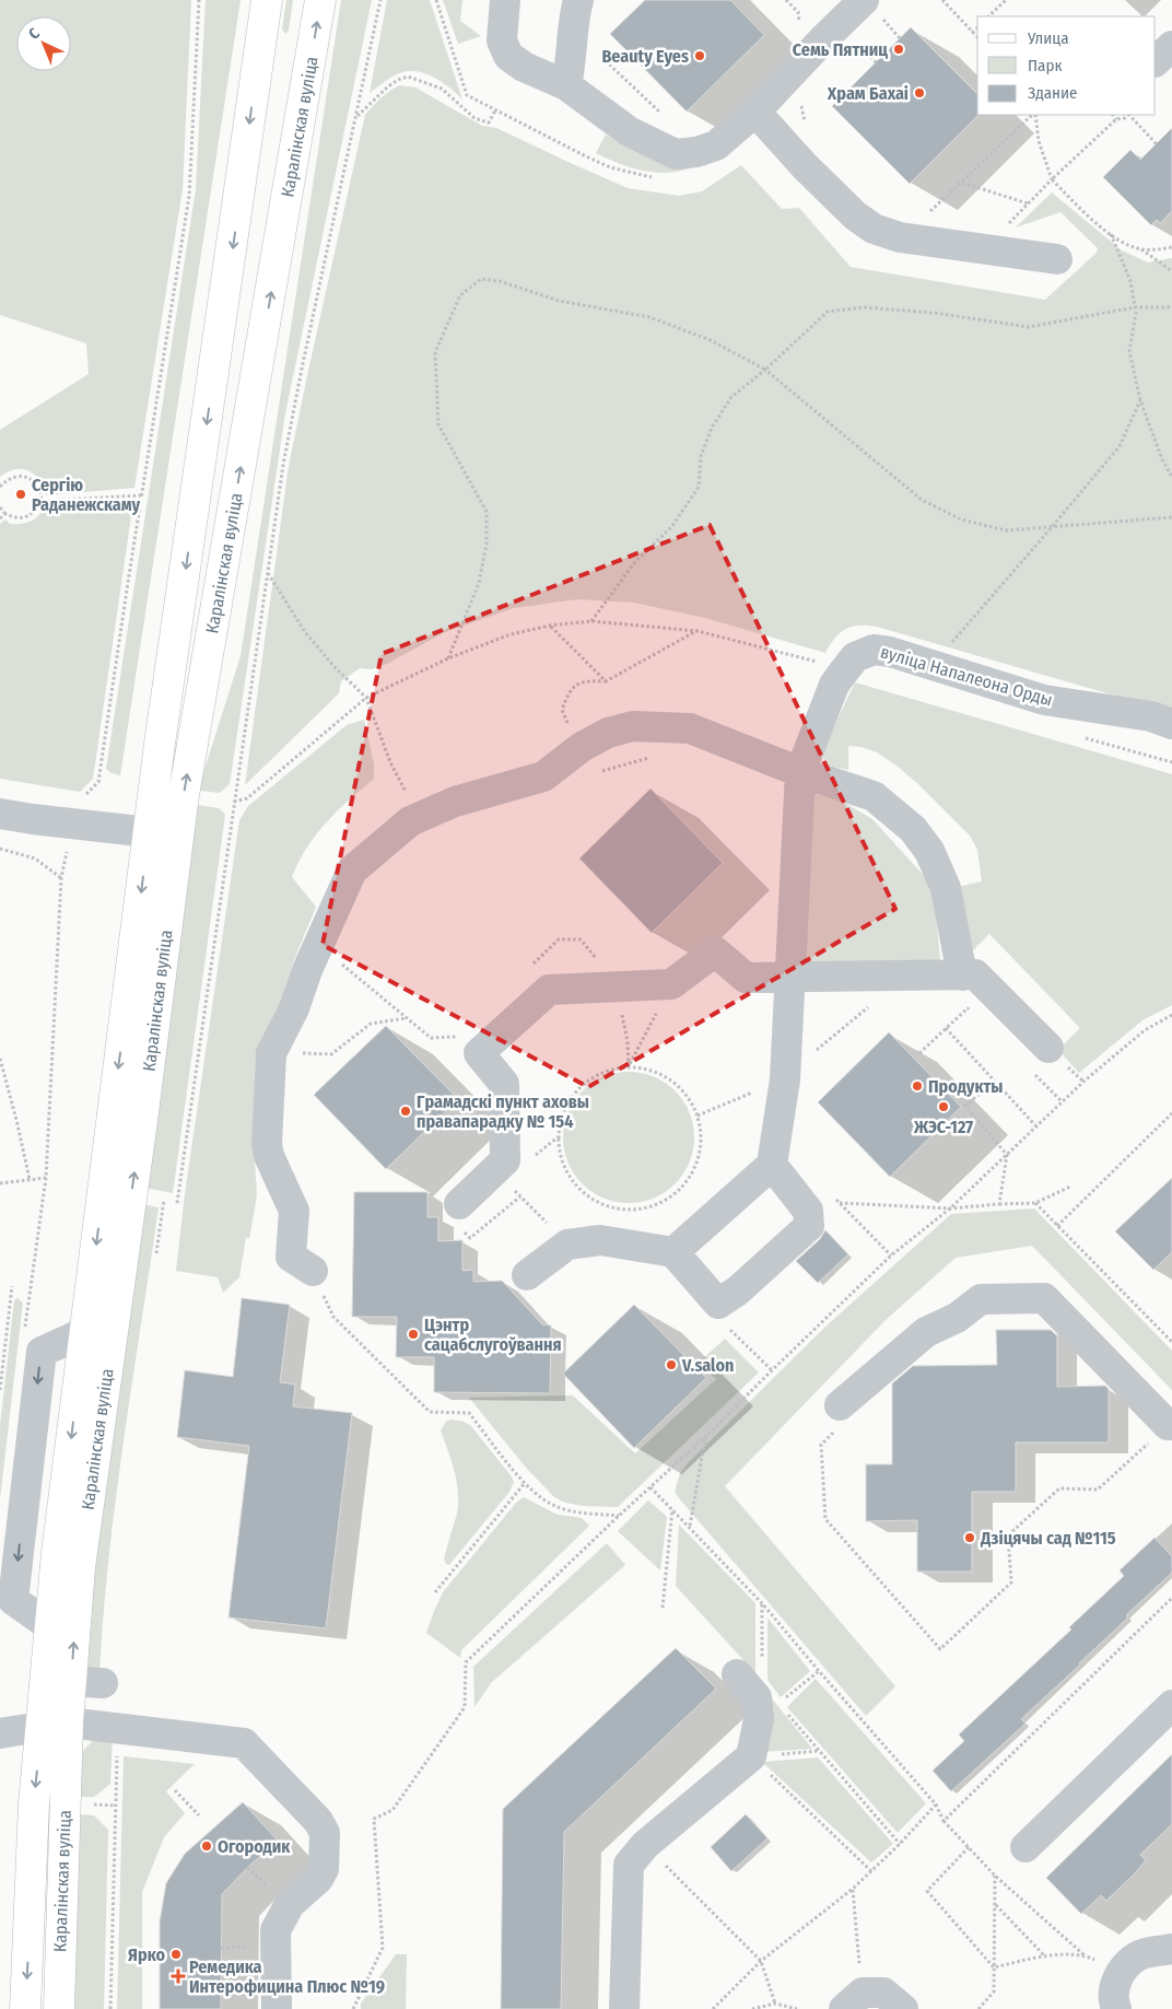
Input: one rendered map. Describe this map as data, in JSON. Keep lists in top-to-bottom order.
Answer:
{
  "streets": {
    "main road": ["Каралінская вуліца"],
    "street": ["вуліца Напалеона Орды"]
  },
  "places": {
    "other": [
      "Семь Пятниц",
      "Beauty Eyes",
      "Храм Бахаі",
      "Сергію Раданежскаму",
      "Продукты",
      "ЖЭС-127",
      "Грамадскі пункт аховы правапарадку № 154",
      "Цэнтр сацабслугоўвання",
      "V.salon",
      "Дзіцячы сад №115",
      "Огородик",
      "Ярко"
    ],
    "health": ["Ремедика Интерофицина Плюс №19"]
  },
  "legend": ["Улица", "Парк", "Здание"],
  "north": "top left"
}
